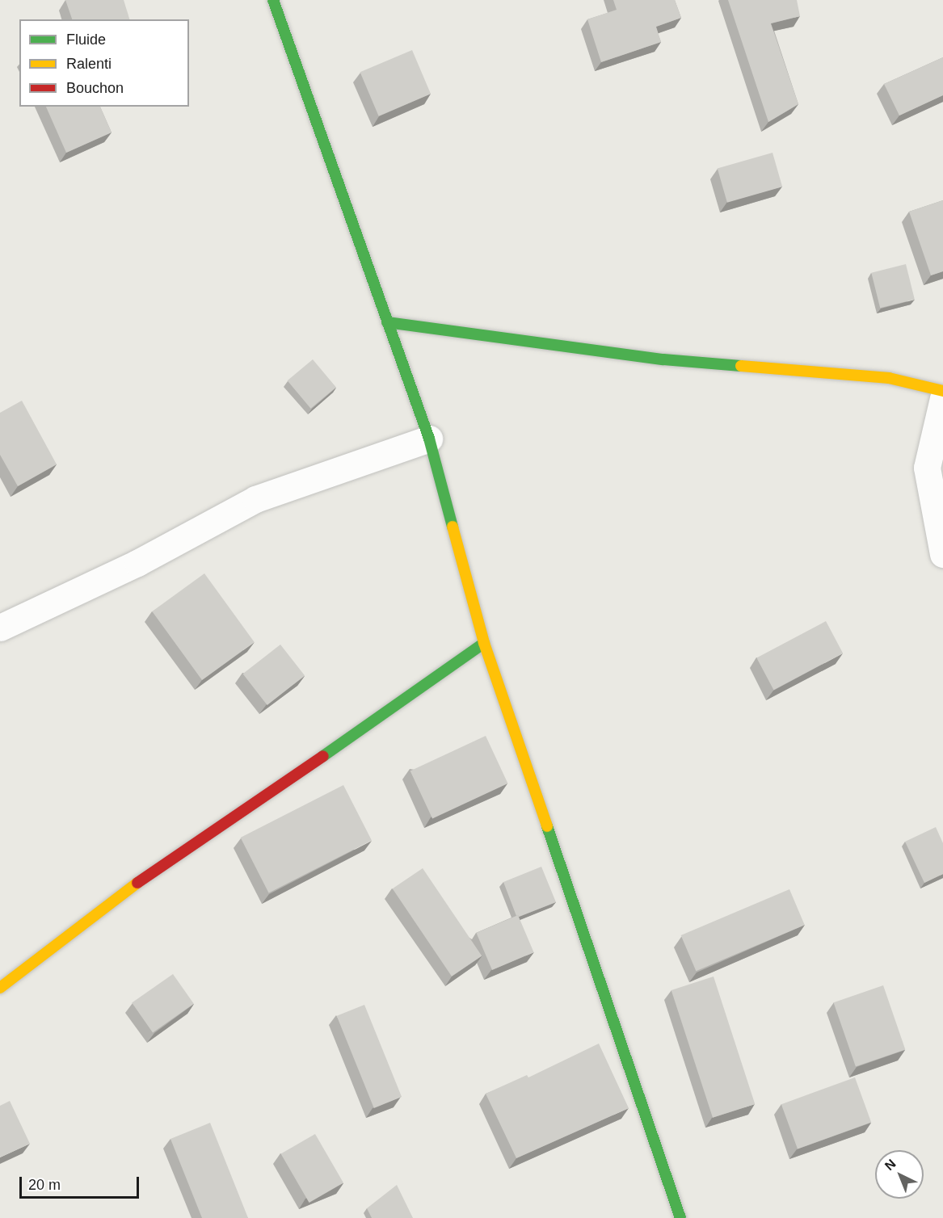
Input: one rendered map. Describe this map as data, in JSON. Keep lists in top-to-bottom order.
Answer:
{
  "legend": ["Fluide", "Ralenti", "Bouchon"],
  "scale_bar": "20 m",
  "north": "top left"
}
